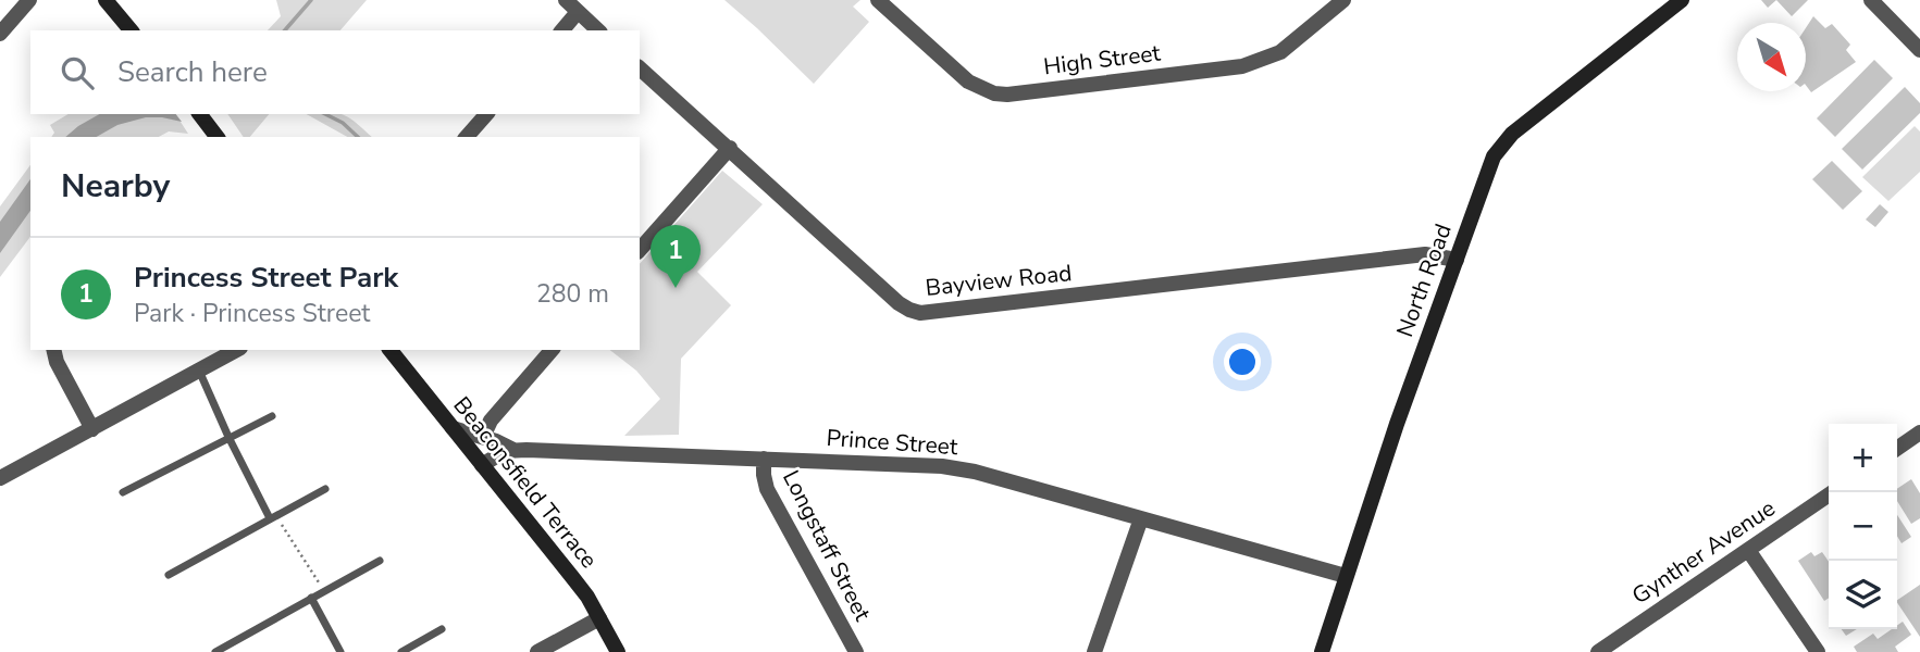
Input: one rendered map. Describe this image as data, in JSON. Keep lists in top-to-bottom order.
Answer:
{
  "streets": {
    "street": [
      "High Street",
      "Bayview Road",
      "North Road",
      "Prince Street",
      "Beaconsfield Terrace",
      "Longstaff Street",
      "Gynther Avenue"
    ]
  },
  "crossings": [
    ["Bayview Road", "North Road"],
    ["North Road", "Prince Street"],
    ["Prince Street", "Beaconsfield Terrace"],
    ["Prince Street", "Longstaff Street"]
  ],
  "north": "bottom right",
  "page": {
    "search": "Search here",
    "heading": "Nearby",
    "pins": "1",
    "list": [
      {
        "mark": "1",
        "name": "Princess Street Park",
        "note": "Park · Princess Street",
        "value": "280 m"
      }
    ],
    "map_buttons": ["+", "−"]
  }
}
